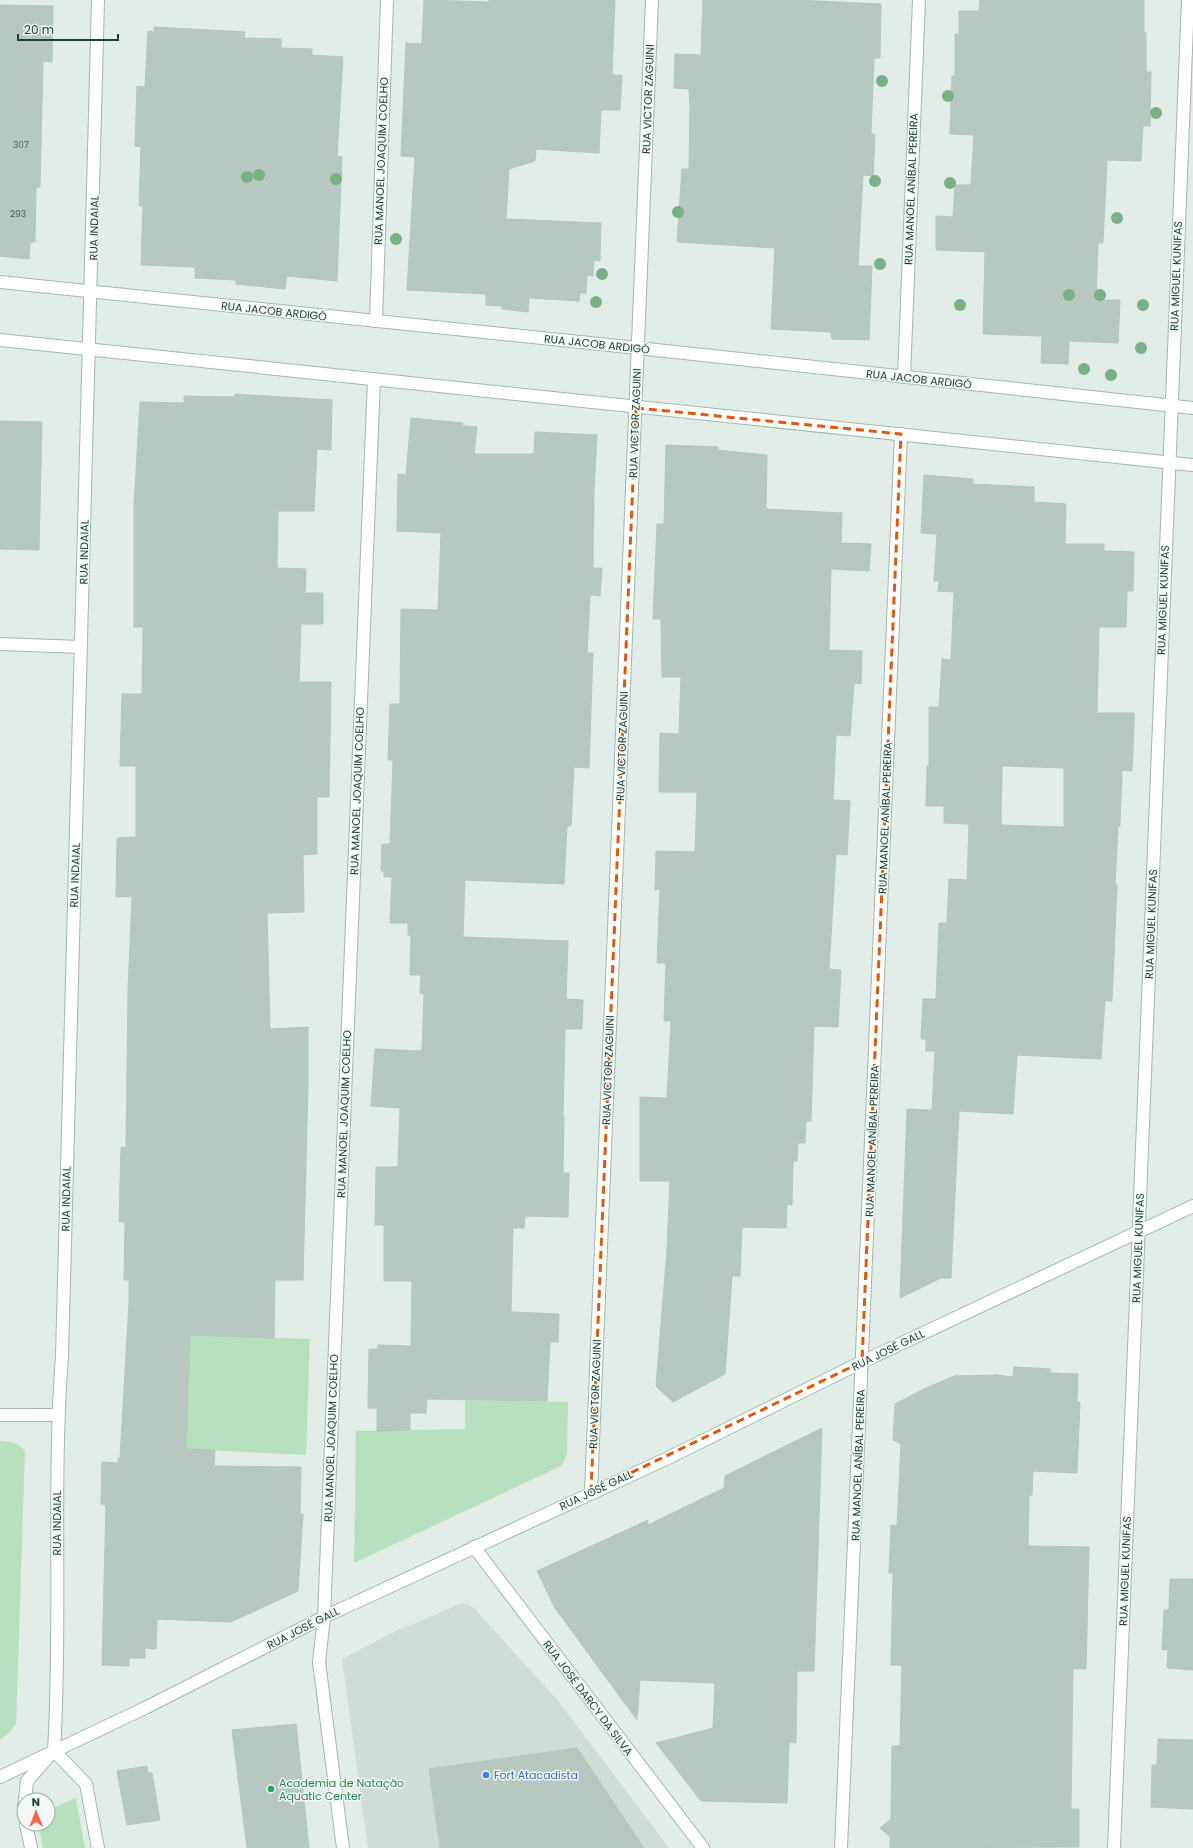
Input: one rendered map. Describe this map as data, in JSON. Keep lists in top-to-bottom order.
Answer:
{
  "streets": {
    "street": [
      "RUA VICTOR ZAGUINI",
      "RUA MANOEL JOAQUIM COELHO",
      "RUA MANOEL ANÍBAL PEREIRA",
      "RUA INDAIAL",
      "RUA MIGUEL KUNIFAS",
      "RUA JACOB ARDIGÓ",
      "RUA JOSÉ GALL",
      "RUA JOSÉ DARCY DA SILVA"
    ]
  },
  "crossings": [
    ["RUA VICTOR ZAGUINI", "RUA JACOB ARDIGÓ"],
    ["RUA VICTOR ZAGUINI", "RUA JOSÉ GALL"],
    ["RUA MANOEL JOAQUIM COELHO", "RUA JACOB ARDIGÓ"],
    ["RUA MANOEL JOAQUIM COELHO", "RUA JOSÉ GALL"],
    ["RUA MANOEL ANÍBAL PEREIRA", "RUA JACOB ARDIGÓ"],
    ["RUA MANOEL ANÍBAL PEREIRA", "RUA JOSÉ GALL"],
    ["RUA INDAIAL", "RUA JACOB ARDIGÓ"],
    ["RUA INDAIAL", "RUA JOSÉ GALL"],
    ["RUA MIGUEL KUNIFAS", "RUA JACOB ARDIGÓ"],
    ["RUA MIGUEL KUNIFAS", "RUA JOSÉ GALL"],
    ["RUA JOSÉ GALL", "RUA JOSÉ DARCY DA SILVA"]
  ],
  "places": ["Fort Atacadista", "Academia de Natação Aquatic Center"],
  "house_numbers": ["307", "293"],
  "scale_bar": "20 m",
  "north": "top"
}
